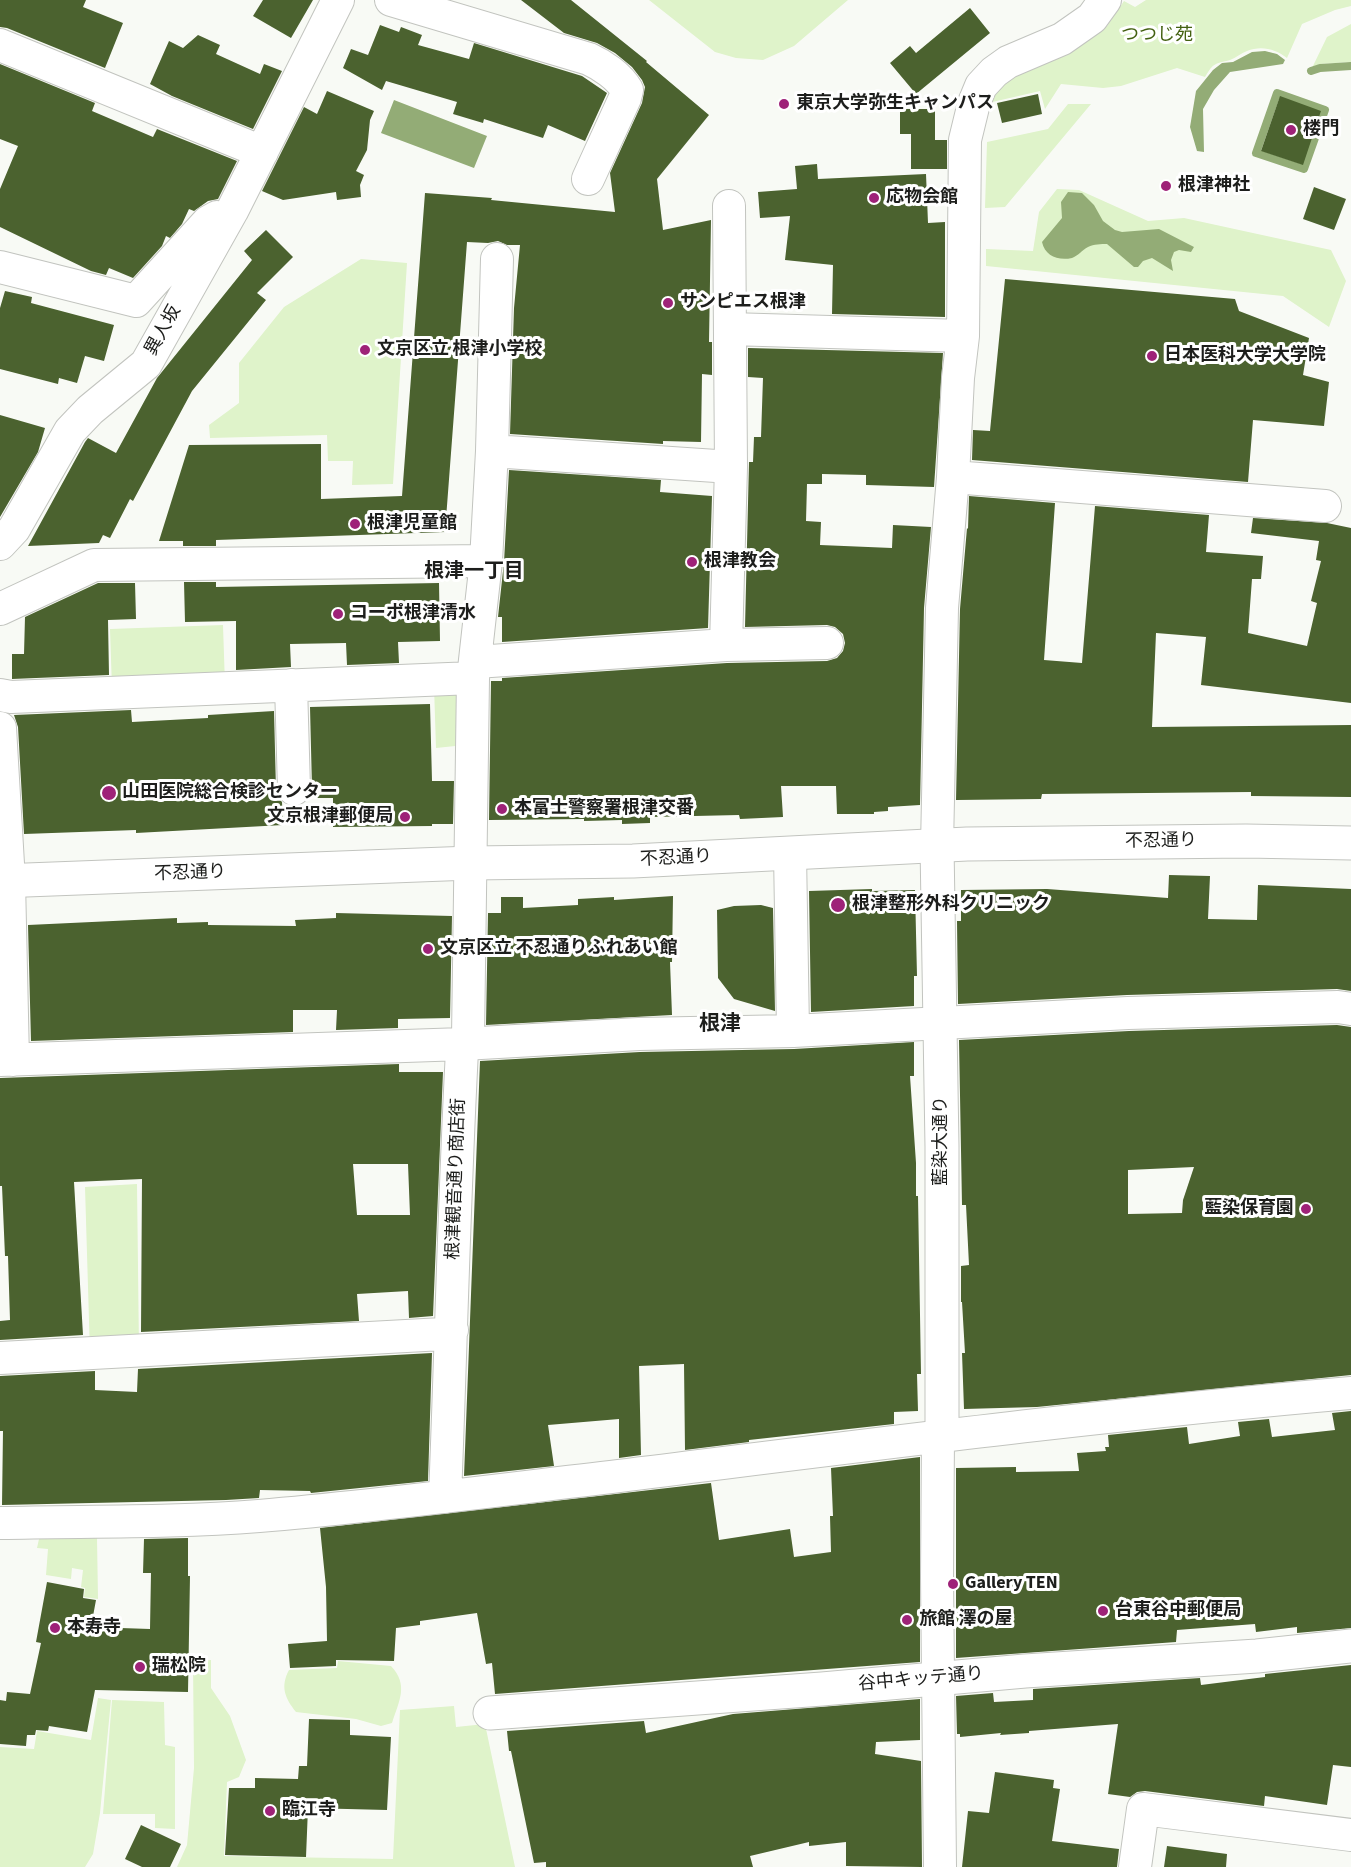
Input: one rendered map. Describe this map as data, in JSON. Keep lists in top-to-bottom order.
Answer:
{
  "streets": {
    "street": [
      "異人坂",
      "不忍通り",
      "藍染大通り",
      "根津観音通り商店街",
      "谷中キッテ通り"
    ]
  },
  "crossings": [
    ["不忍通り", "藍染大通り"],
    ["不忍通り", "根津観音通り商店街"]
  ],
  "districts": ["根津一丁目", "根津"],
  "parks": ["つつじ苑"],
  "places": [
    "東京大学弥生キャンパス",
    "楼門",
    "根津神社",
    "応物会館",
    "サンピエス根津",
    "文京区立 根津小学校",
    "日本医科大学大学院",
    "根津児童館",
    "根津教会",
    "コーポ根津清水",
    "山田医院総合検診センター",
    "本富士警察署根津交番",
    "文京根津郵便局",
    "根津整形外科クリニック",
    "文京区立 不忍通りふれあい館",
    "藍染保育園",
    "Gallery TEN",
    "台東谷中郵便局",
    "旅館 澤の屋",
    "本寿寺",
    "瑞松院",
    "臨江寺"
  ]
}
